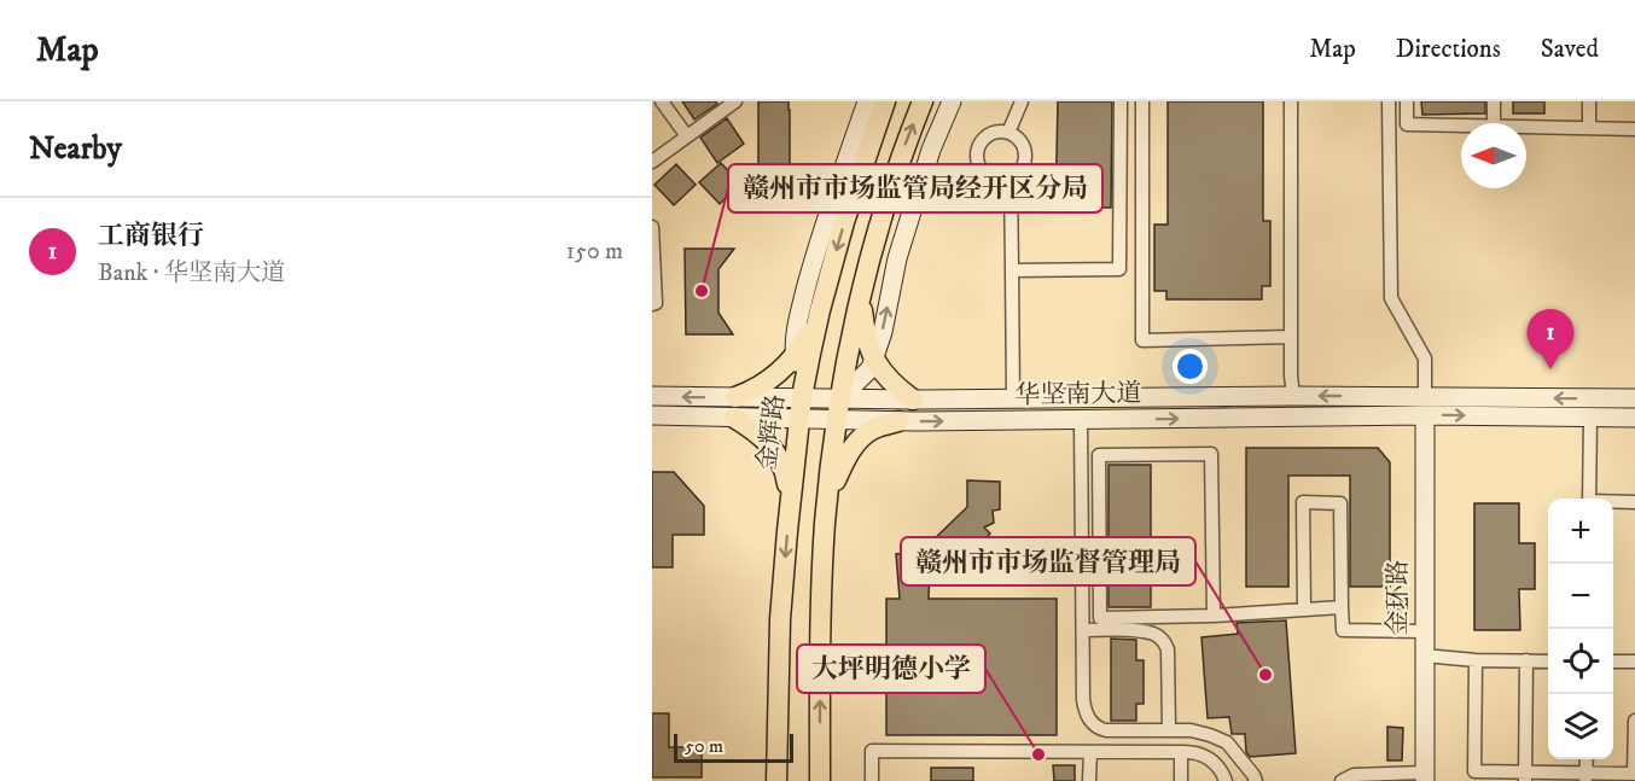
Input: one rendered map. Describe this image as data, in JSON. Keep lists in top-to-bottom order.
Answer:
{
  "streets": {
    "main road": ["华坚南大道", "金辉路", "金环路"]
  },
  "crossings": [
    ["华坚南大道", "金辉路"],
    ["华坚南大道", "金环路"]
  ],
  "places": ["赣州市市场监管局经开区分局", "赣州市市场监督管理局", "大坪明德小学"],
  "scale_bar": "50 m",
  "north": "left",
  "page": {
    "header": "Map",
    "nav": ["Map", "Directions", "Saved"],
    "heading": "Nearby",
    "list": [
      {
        "mark": "1",
        "name": "工商银行",
        "note": "Bank · 华坚南大道",
        "value": "150 m"
      }
    ],
    "pins": "1",
    "map_buttons": ["+", "−"],
    "scale": "50 m"
  }
}
